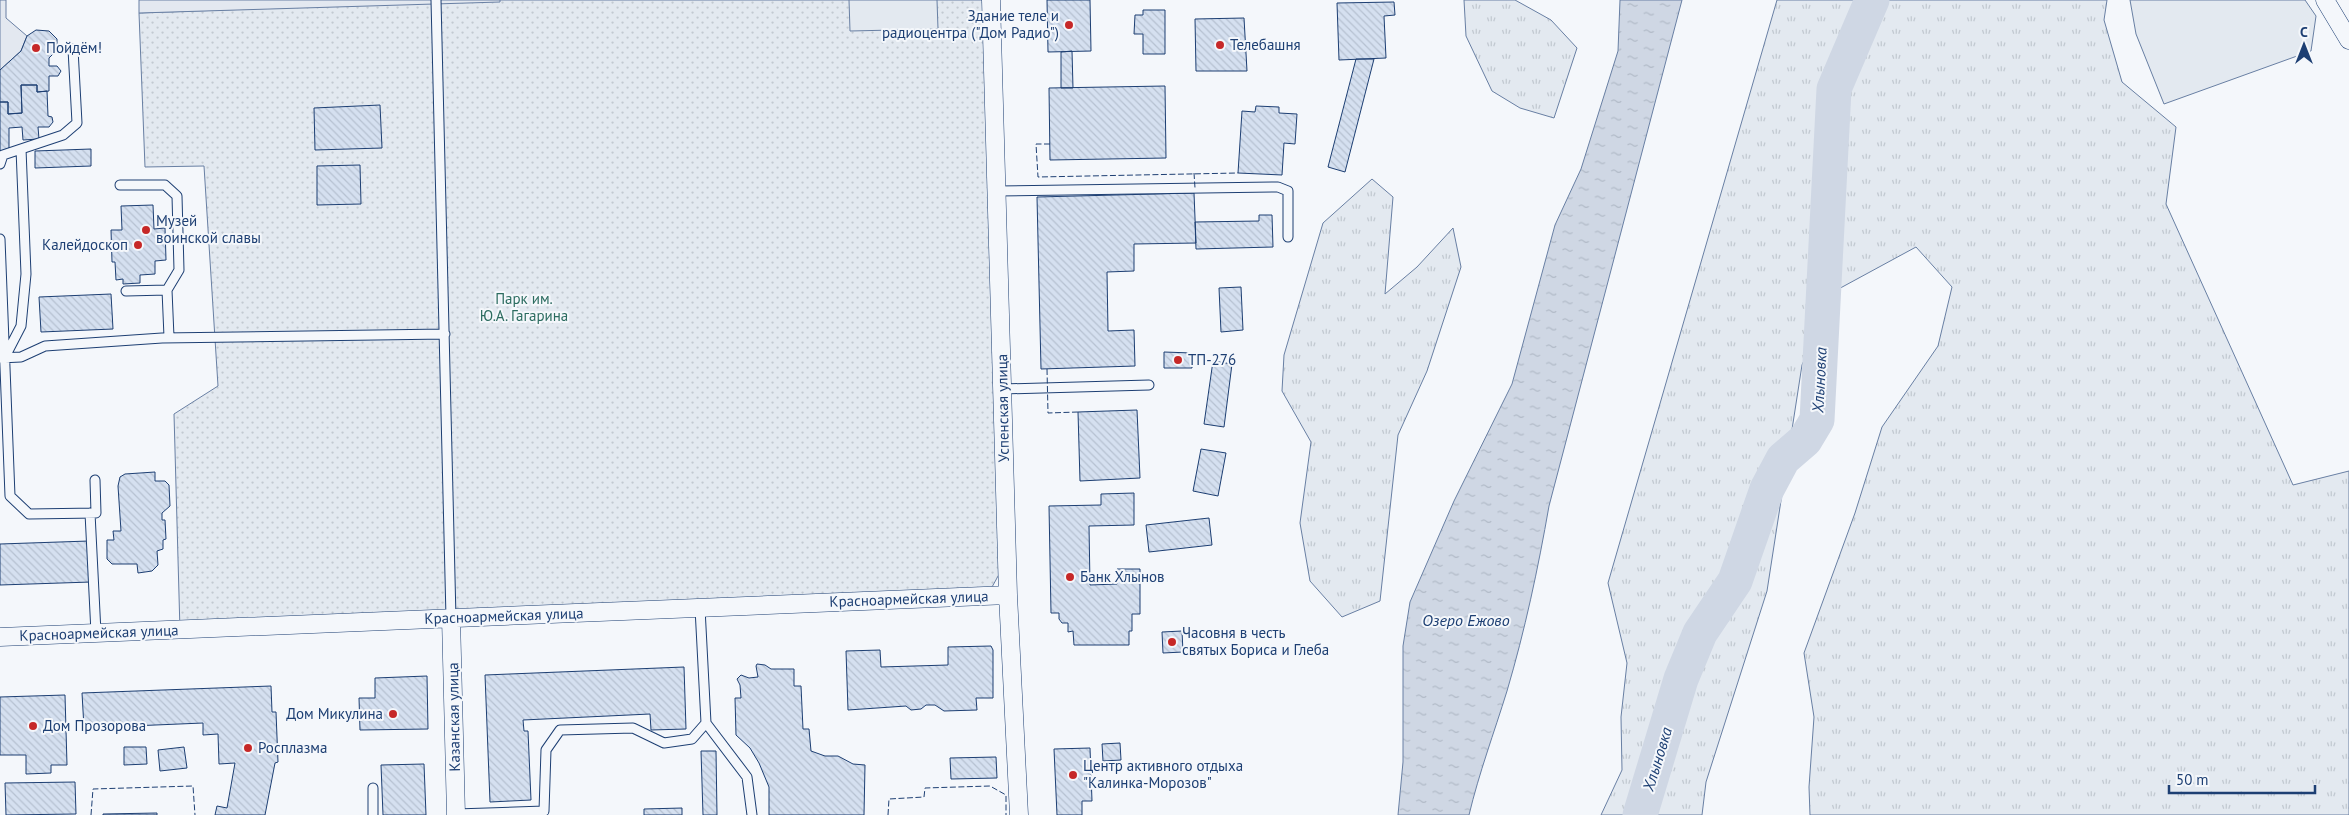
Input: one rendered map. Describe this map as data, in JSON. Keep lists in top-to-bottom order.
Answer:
{
  "streets": {
    "street": ["Успенская улица", "Красноармейская улица", "Казанская улица"]
  },
  "crossings": [
    ["Успенская улица", "Красноармейская улица"],
    ["Красноармейская улица", "Казанская улица"]
  ],
  "water": ["Хлыновка", "Озеро Ежово"],
  "parks": ["Парк им. Ю.А. Гагарина"],
  "places": [
    "Здание теле и радиоцентра (\"Дом Радио\")",
    "Телебашня",
    "Пойдём!",
    "Музей воинской славы",
    "Калейдоскоп",
    "ТП-276",
    "Банк Хлынов",
    "Часовня в честь святых Бориса и Глеба",
    "Дом Микулина",
    "Дом Прозорова",
    "Росплазма",
    "Центр активного отдыха \"Калинка-Морозов\""
  ],
  "scale_bar": "50 m",
  "north": "top"
}
